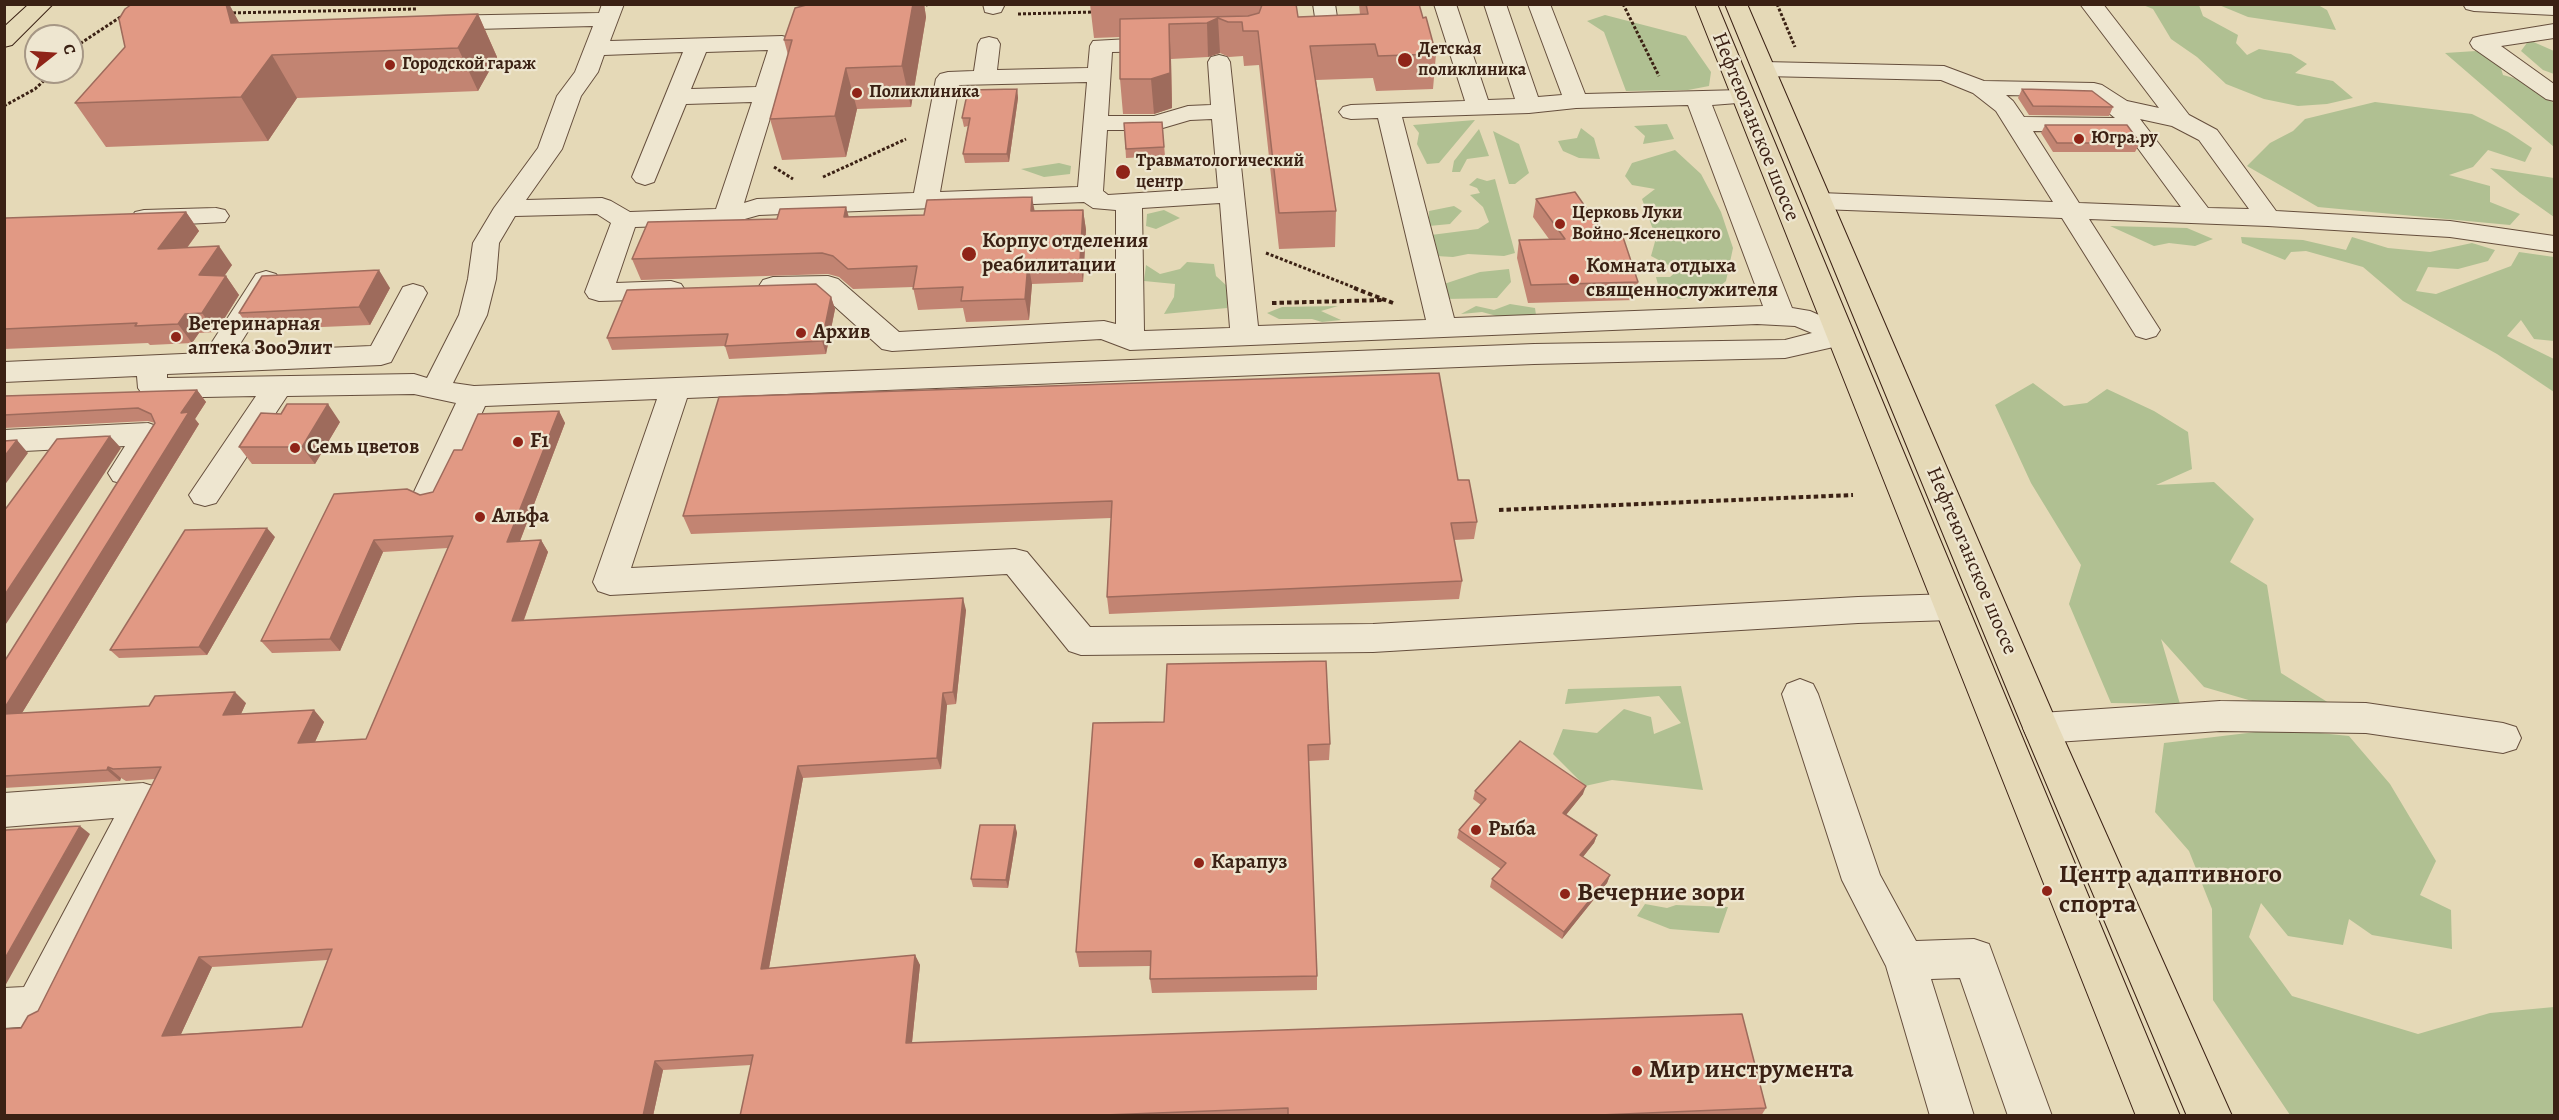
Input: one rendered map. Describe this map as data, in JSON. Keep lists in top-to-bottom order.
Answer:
{
  "streets": {
    "main road": ["Нефтеюганское шоссе"]
  },
  "places": [
    "Детская поликлиника",
    "Городской гараж",
    "Поликлиника",
    "Югра.ру",
    "Травматологический центр",
    "Церковь Луки Войно-Ясенецкого",
    "Корпус отделения реабилитации",
    "Комната отдыха священнослужителя",
    "Архив",
    "Ветеринарная аптека ЗооЭлит",
    "F1",
    "Семь цветов",
    "Альфа",
    "Рыба",
    "Карапуз",
    "Центр адаптивного спорта",
    "Вечерние зори",
    "Мир инструмента"
  ],
  "north": "right"
}
